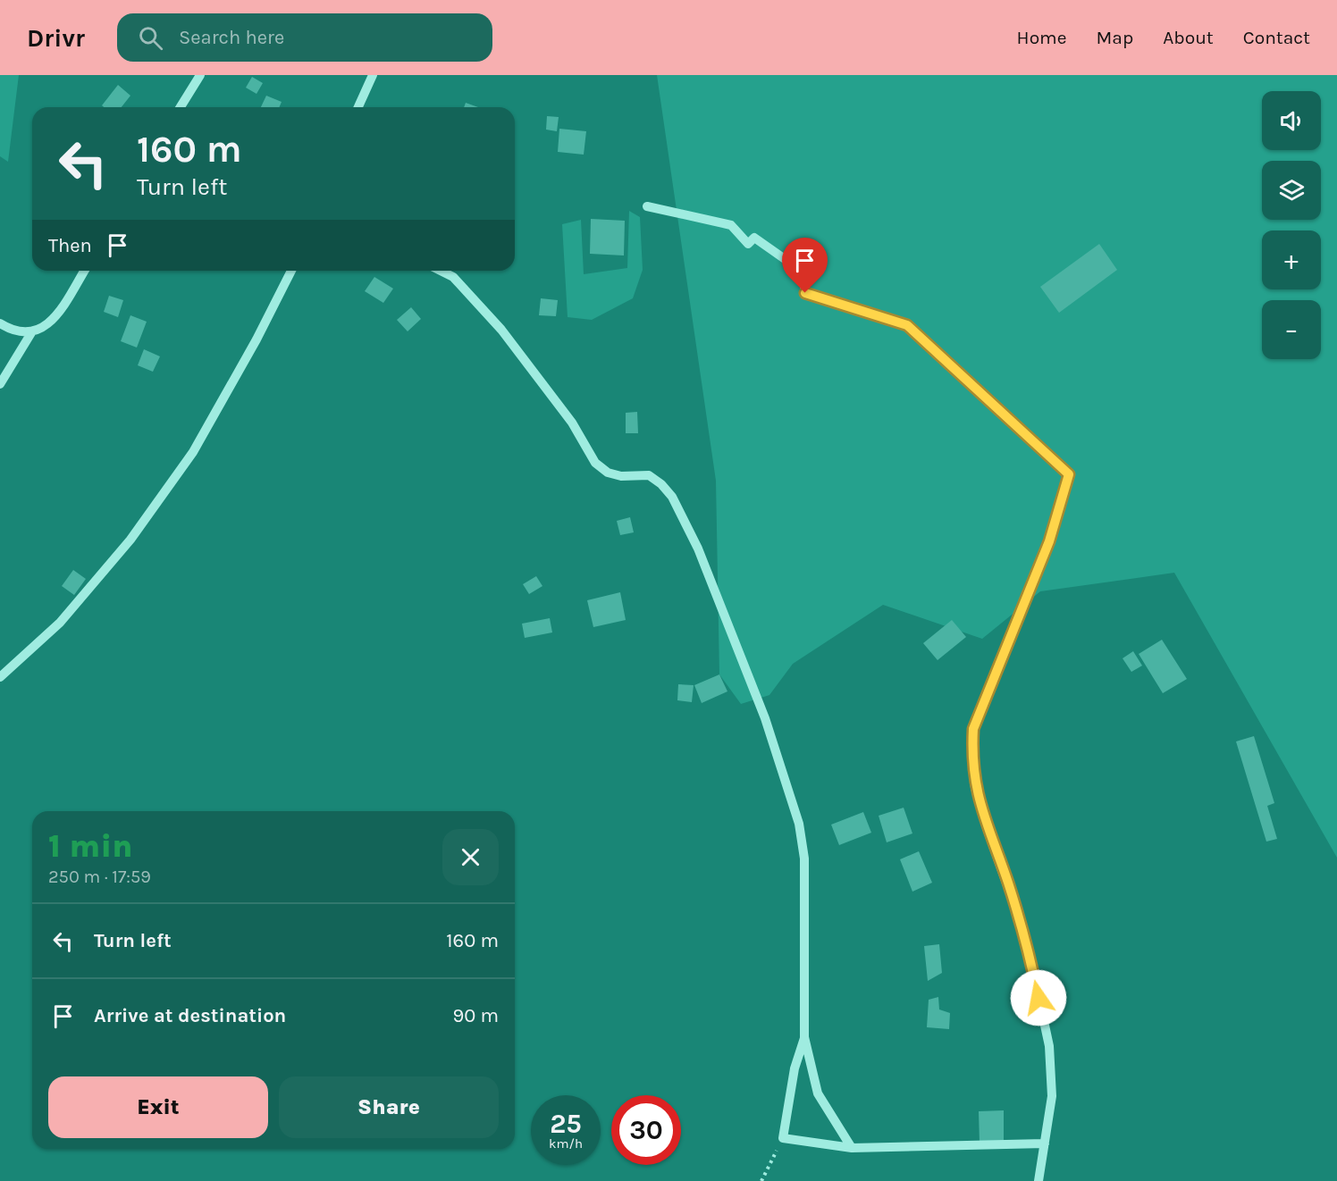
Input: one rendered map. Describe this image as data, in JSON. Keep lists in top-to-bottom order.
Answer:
{
  "page": {
    "header": "Drivr",
    "search": "Search here",
    "nav": [
      "Home",
      "Map",
      "About",
      "Contact"
    ],
    "map_buttons": ["+", "−"],
    "turn": ["160 m", "Turn left"],
    "then": "Then",
    "heading": ["1 min", "250 m · 17:59"],
    "list": [
      {
        "name": "Turn left",
        "value": "160 m"
      },
      {
        "name": "Arrive at destination",
        "value": "90 m"
      }
    ],
    "buttons": ["Exit", "Share"],
    "speed": "25 km/h",
    "limit": "30"
  }
}
